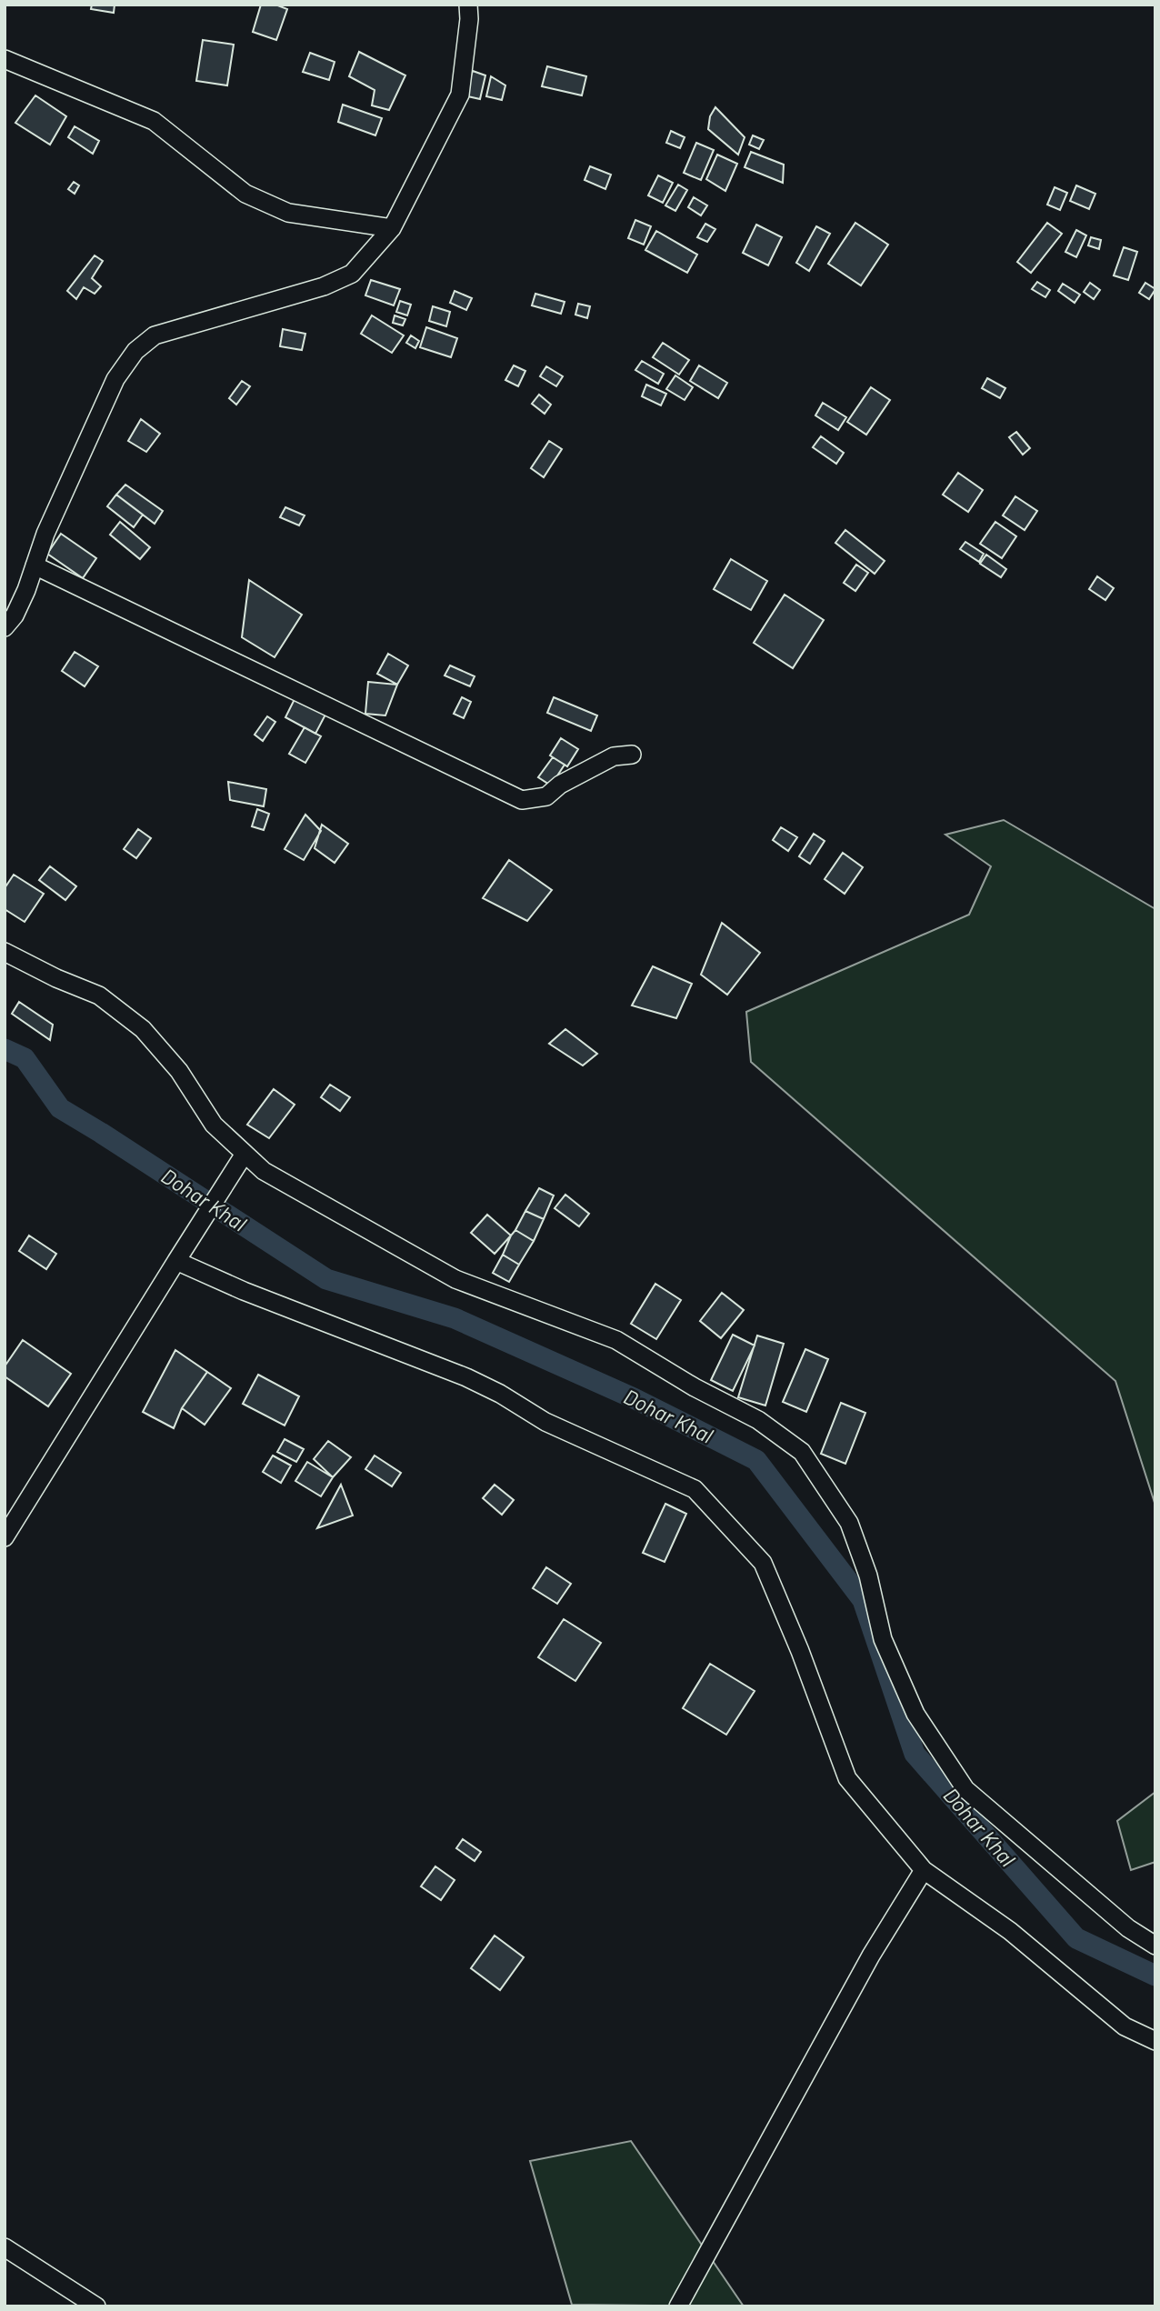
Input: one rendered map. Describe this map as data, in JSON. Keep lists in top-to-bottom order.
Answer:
{
  "water": ["Dohar Khal"]
}
